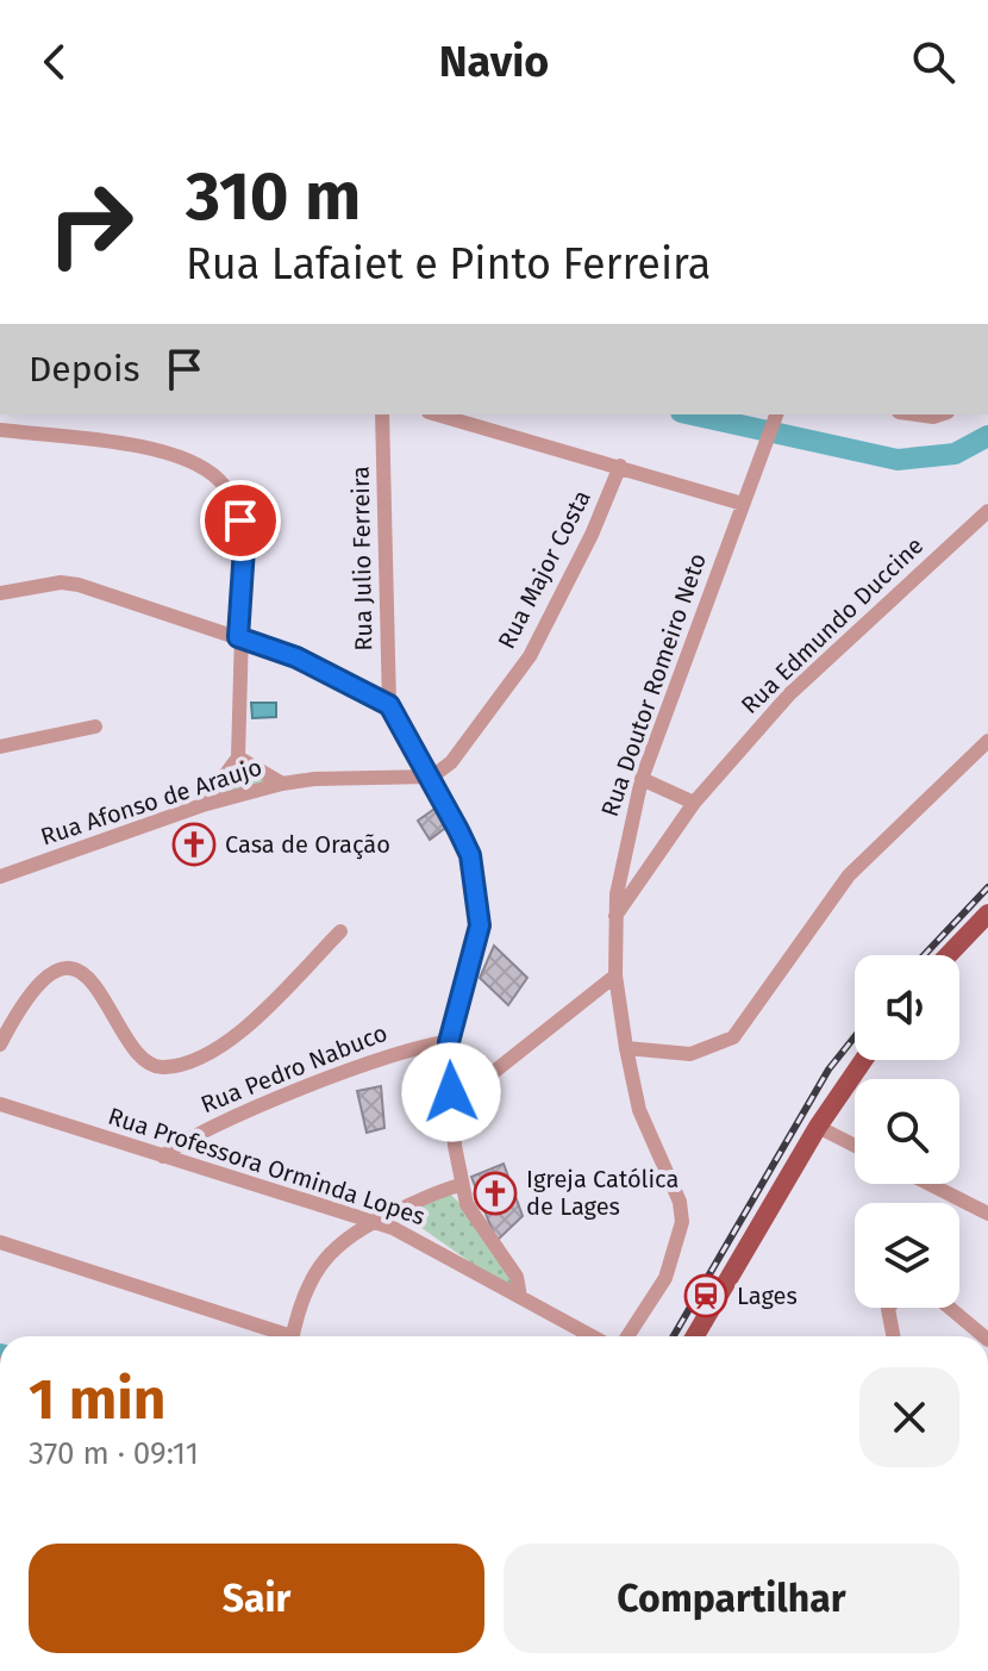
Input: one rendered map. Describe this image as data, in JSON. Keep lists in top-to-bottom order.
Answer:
{
  "streets": {
    "street": [
      "Rua Julio Ferreira",
      "Rua Major Costa",
      "Rua Edmundo Duccine",
      "Rua Doutor Romeiro Neto",
      "Rua Afonso de Araujo",
      "Rua Pedro Nabuco",
      "Rua Professora Orminda Lopes"
    ]
  },
  "crossings": [
    ["Rua Major Costa", "Rua Afonso de Araujo"],
    ["Rua Edmundo Duccine", "Rua Doutor Romeiro Neto"],
    ["Rua Pedro Nabuco", "Rua Professora Orminda Lopes"]
  ],
  "places": {
    "church": ["Casa de Oração", "Igreja Católica de Lages"],
    "station": ["Lages"]
  },
  "page": {
    "header": "Navio",
    "turn": ["310 m", "Rua Lafaiet e Pinto Ferreira"],
    "then": "Depois",
    "heading": ["1 min", "370 m · 09:11"],
    "buttons": ["Sair", "Compartilhar"]
  }
}
